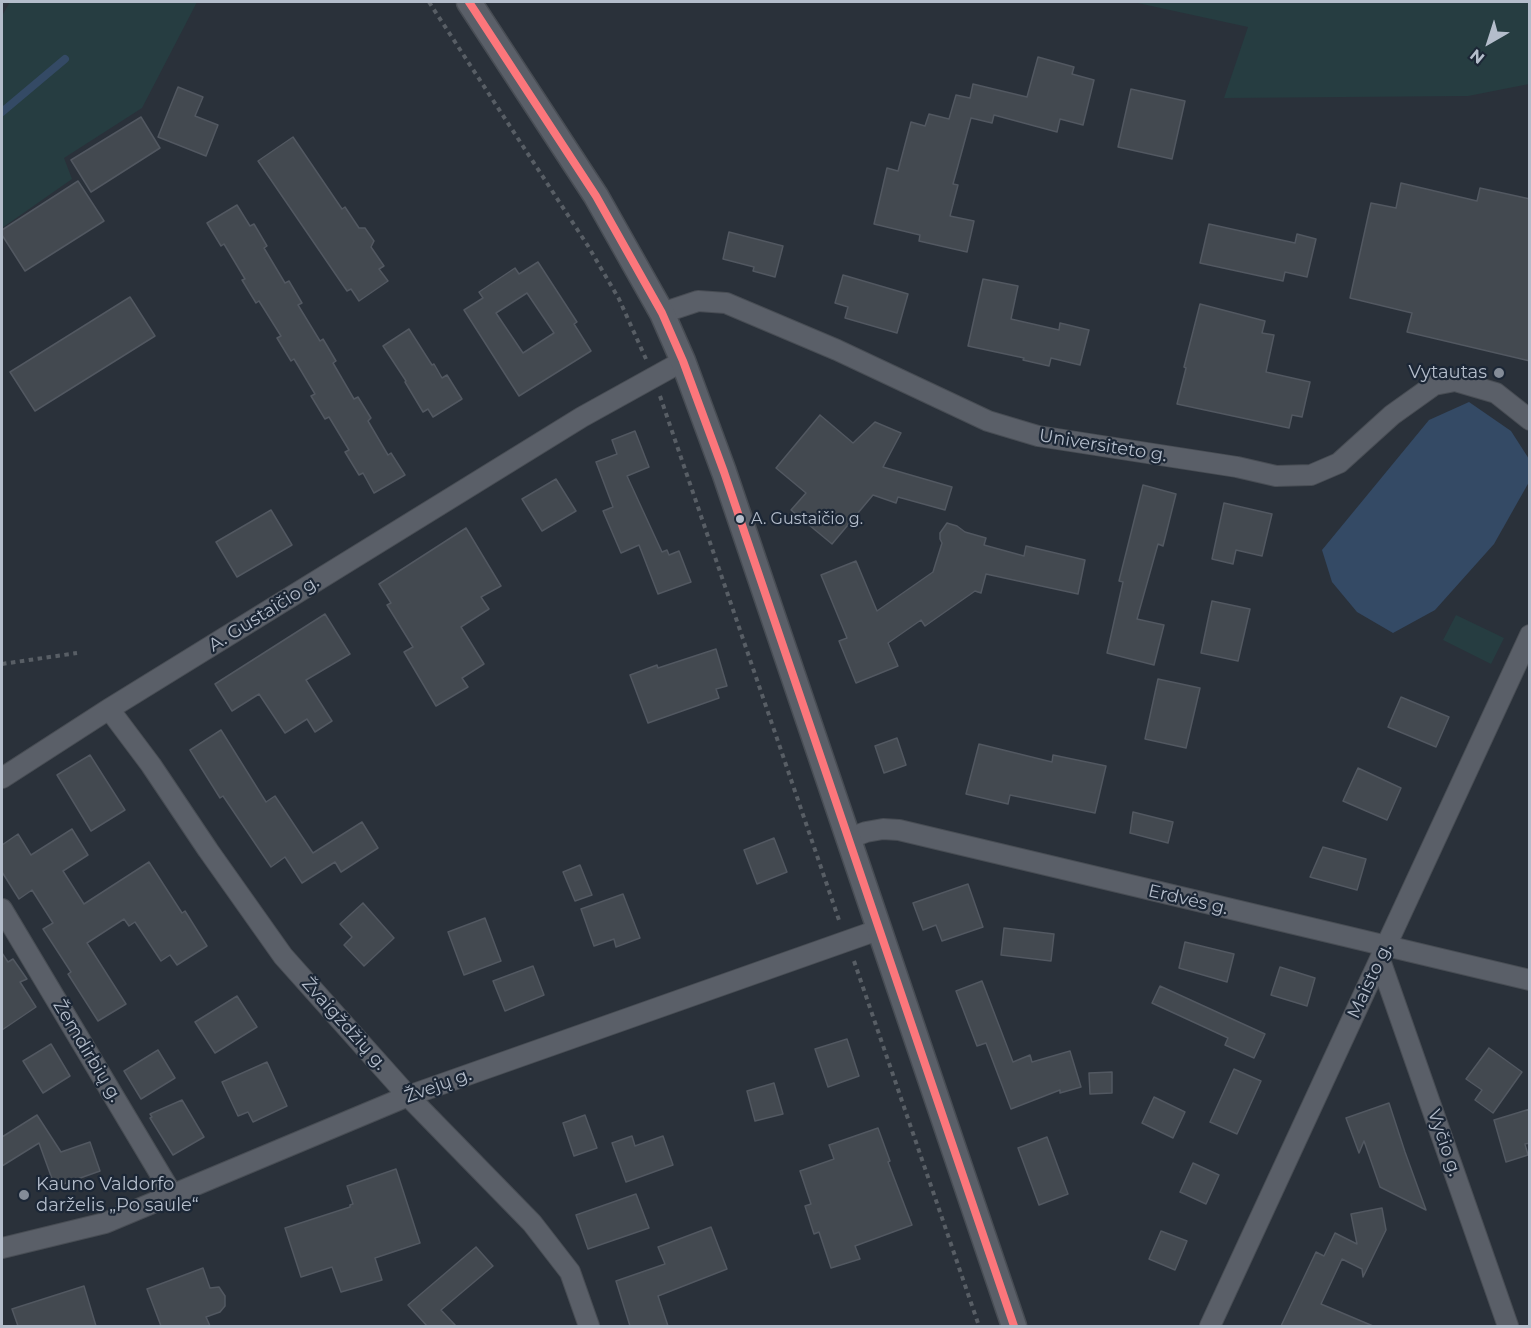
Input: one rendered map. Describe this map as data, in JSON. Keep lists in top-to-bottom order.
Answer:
{
  "streets": {
    "street": [
      "Universiteto g.",
      "A. Gustaičio g.",
      "Erdvės g.",
      "Maisto g.",
      "Žvaigždžių g.",
      "Žemdirbių g.",
      "Žvejų g.",
      "Vyčio g."
    ]
  },
  "crossings": [
    ["A. Gustaičio g.", "Žvaigždžių g."],
    ["Erdvės g.", "Maisto g."],
    ["Erdvės g.", "Vyčio g."],
    ["Maisto g.", "Vyčio g."],
    ["Žvaigždžių g.", "Žvejų g."],
    ["Žemdirbių g.", "Žvejų g."]
  ],
  "places": ["Vytautas", "A. Gustaičio g.", "Kauno Valdorfo darželis „Po saule“"],
  "north": "bottom left"
}
